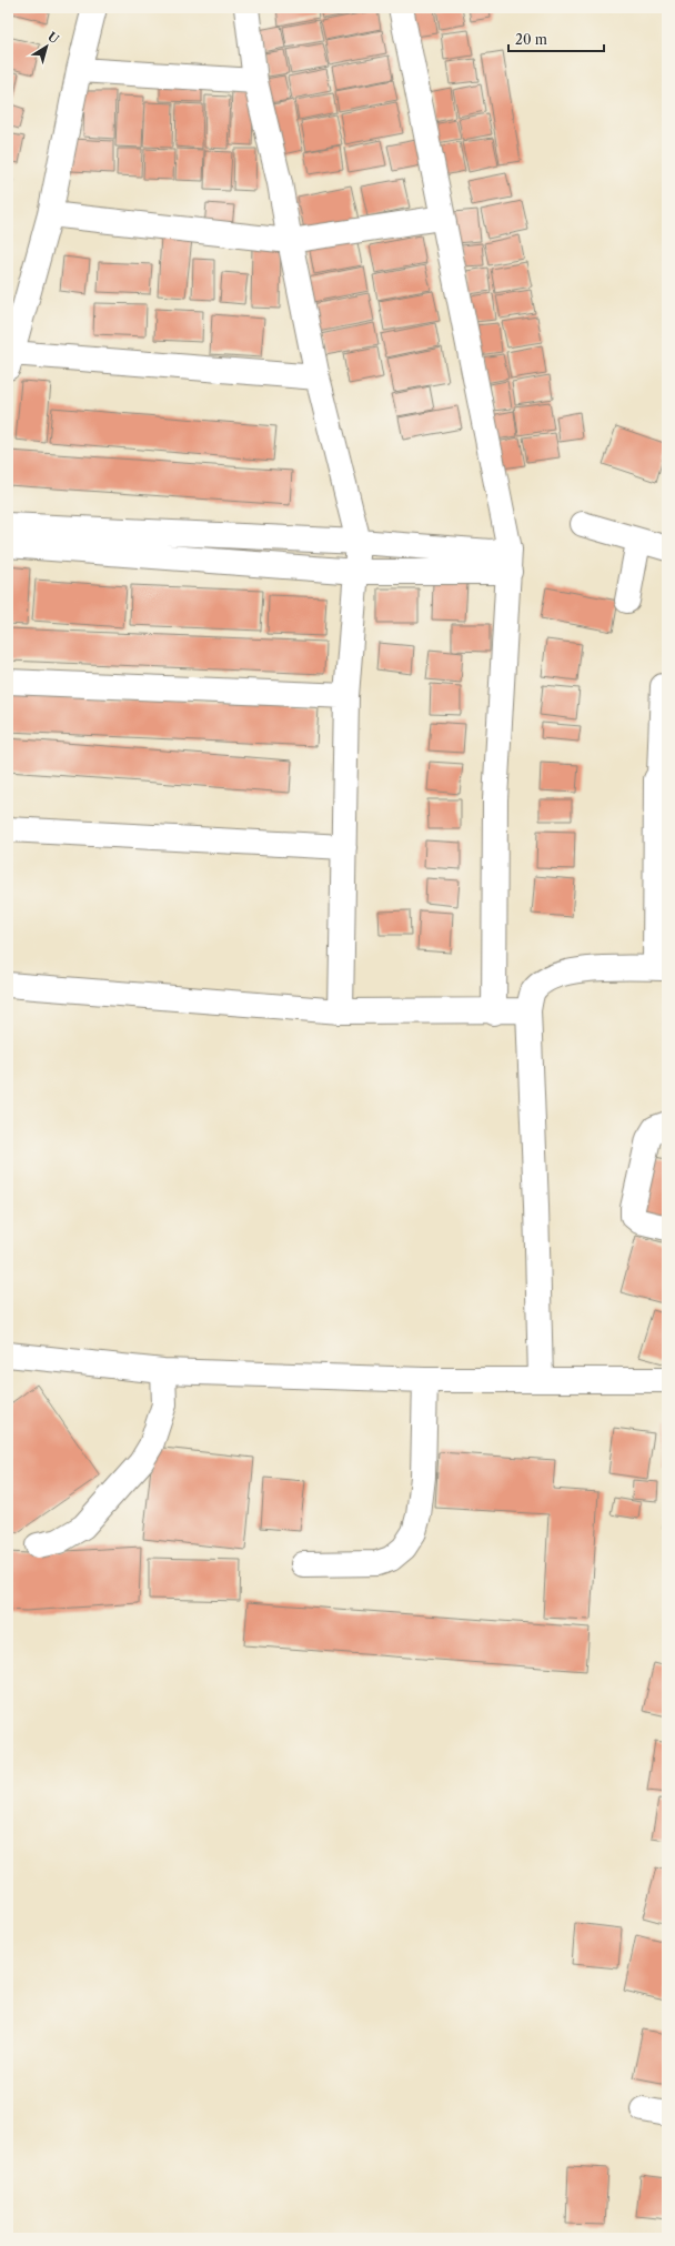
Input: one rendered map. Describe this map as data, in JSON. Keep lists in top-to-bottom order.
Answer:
{
  "scale_bar": "20 m",
  "north": "top right"
}
